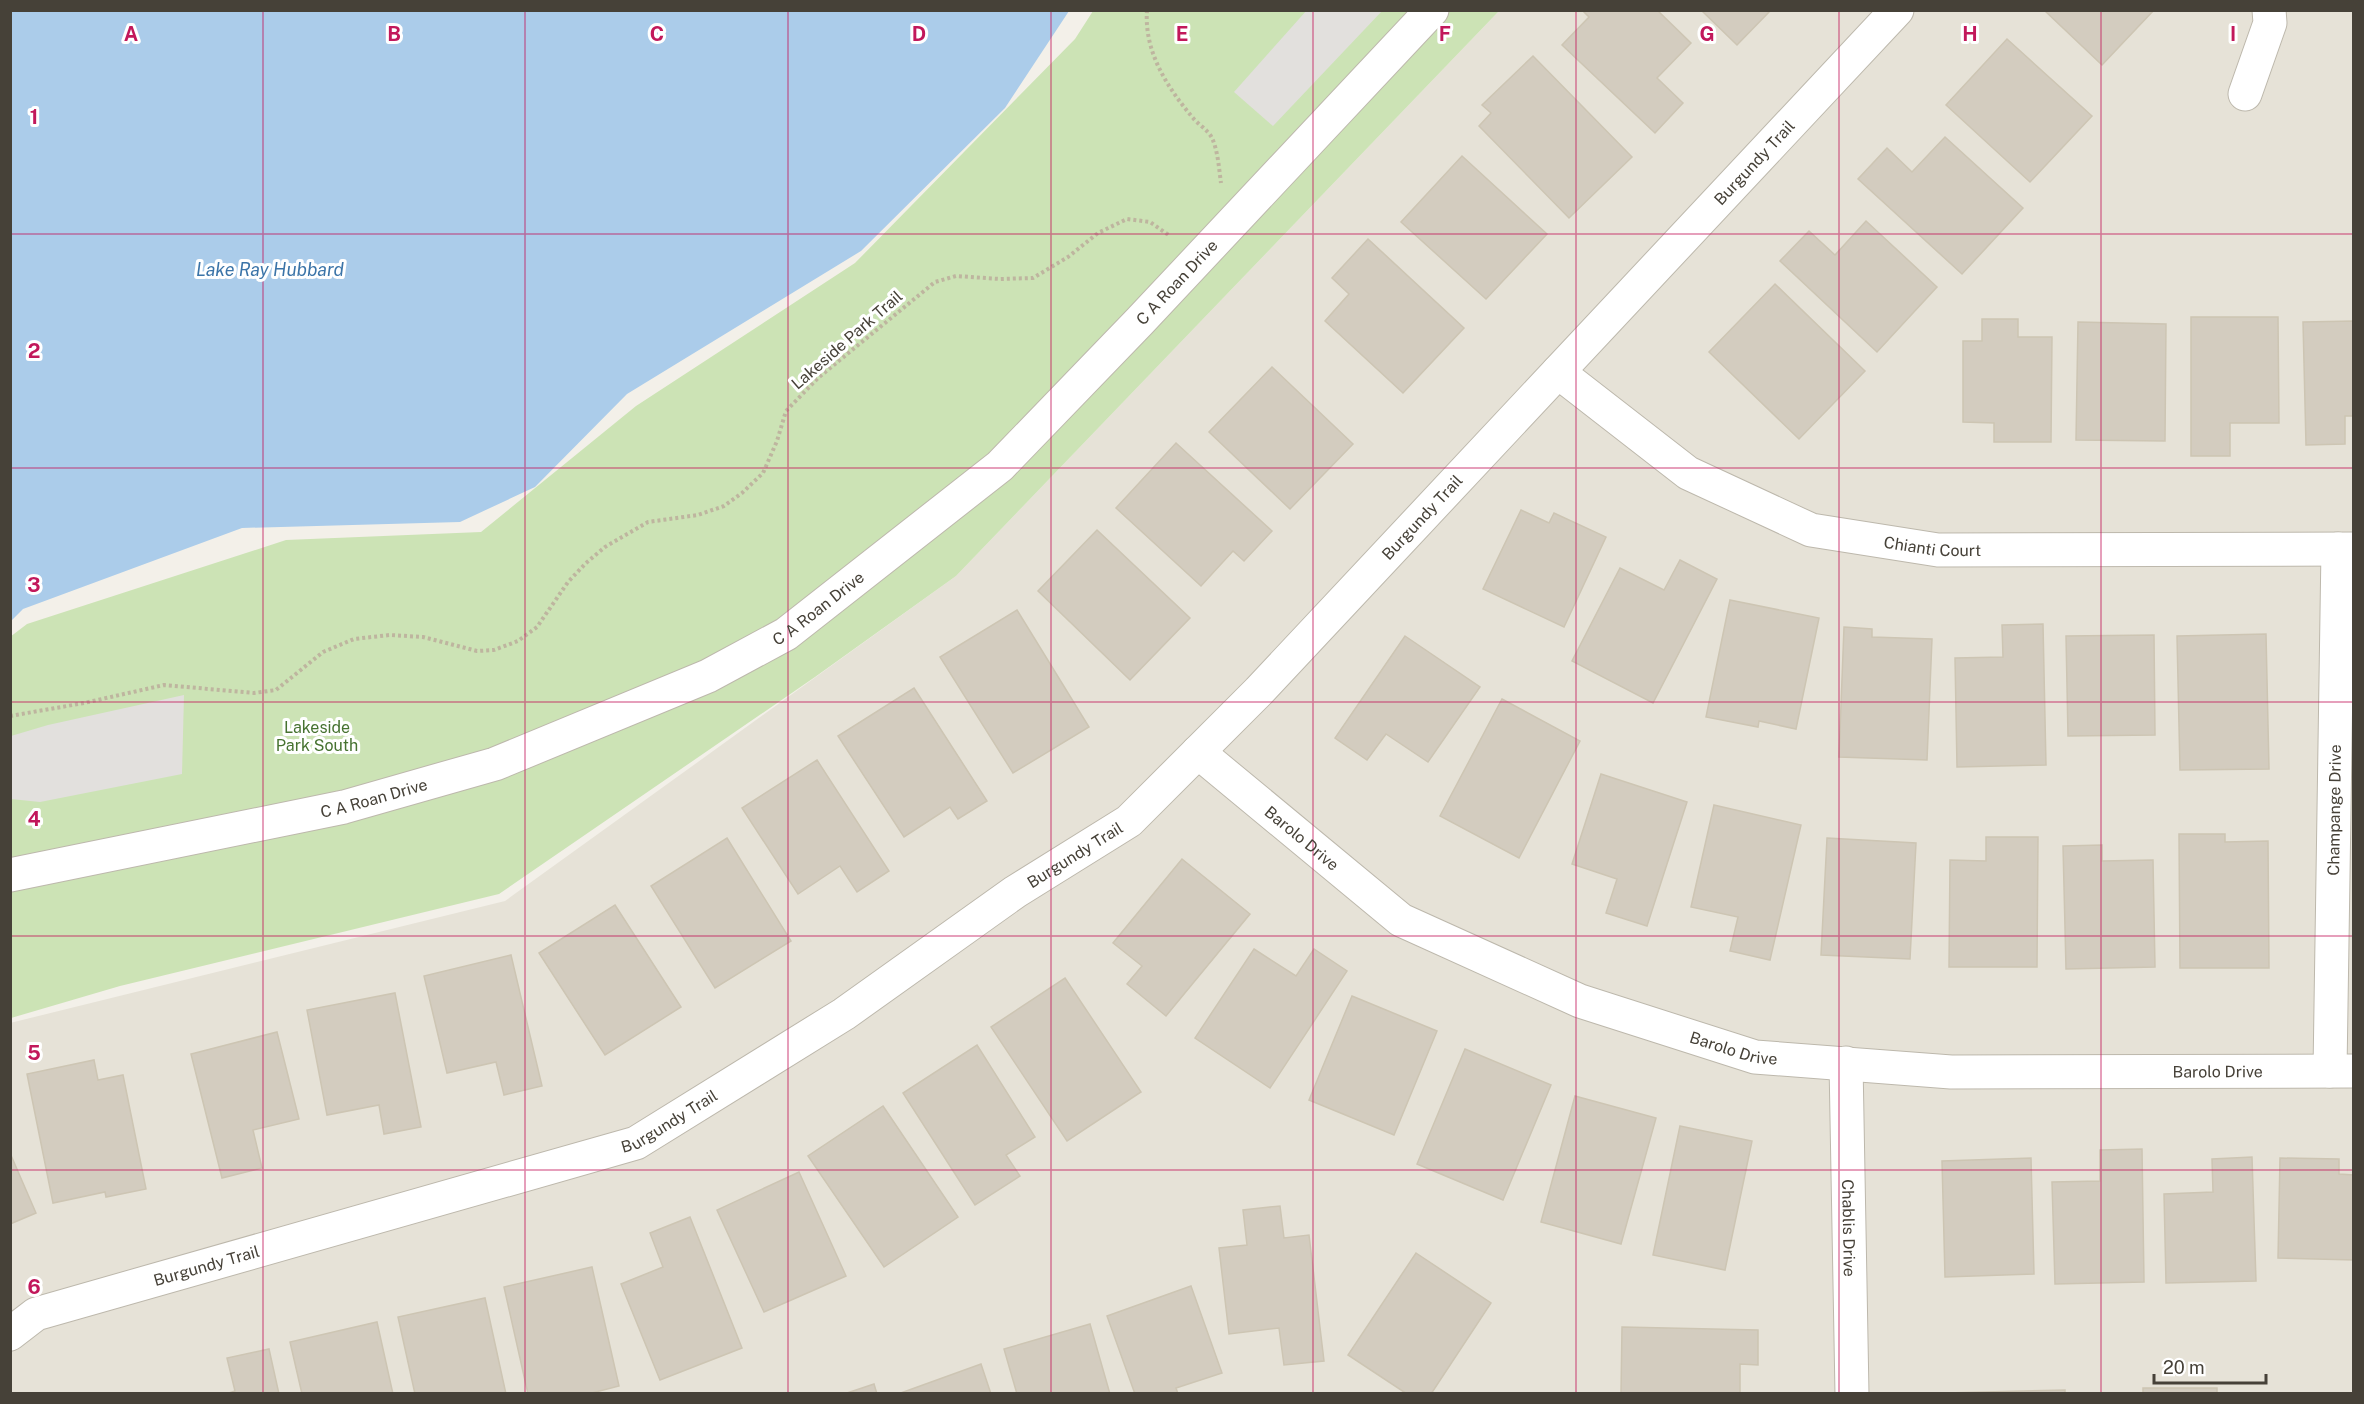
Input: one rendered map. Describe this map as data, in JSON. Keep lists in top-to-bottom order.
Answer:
{
  "streets": {
    "street": [
      "Burgundy Trail",
      "C A Roan Drive",
      "Chianti Court",
      "Champange Drive",
      "Barolo Drive",
      "Chablis Drive"
    ],
    "path": ["Lakeside Park Trail"]
  },
  "crossings": [
    ["Burgundy Trail", "Chianti Court"],
    ["Burgundy Trail", "Barolo Drive"],
    ["Chianti Court", "Champange Drive"],
    ["Champange Drive", "Barolo Drive"],
    ["Barolo Drive", "Chablis Drive"]
  ],
  "water": ["Lake Ray Hubbard"],
  "parks": ["Lakeside Park South"],
  "scale_bar": "20 m",
  "grid": {
    "columns": [
      "A",
      "B",
      "C",
      "D",
      "E",
      "F",
      "G",
      "H",
      "I"
    ],
    "rows": [
      "1",
      "2",
      "3",
      "4",
      "5",
      "6"
    ]
  }
}
